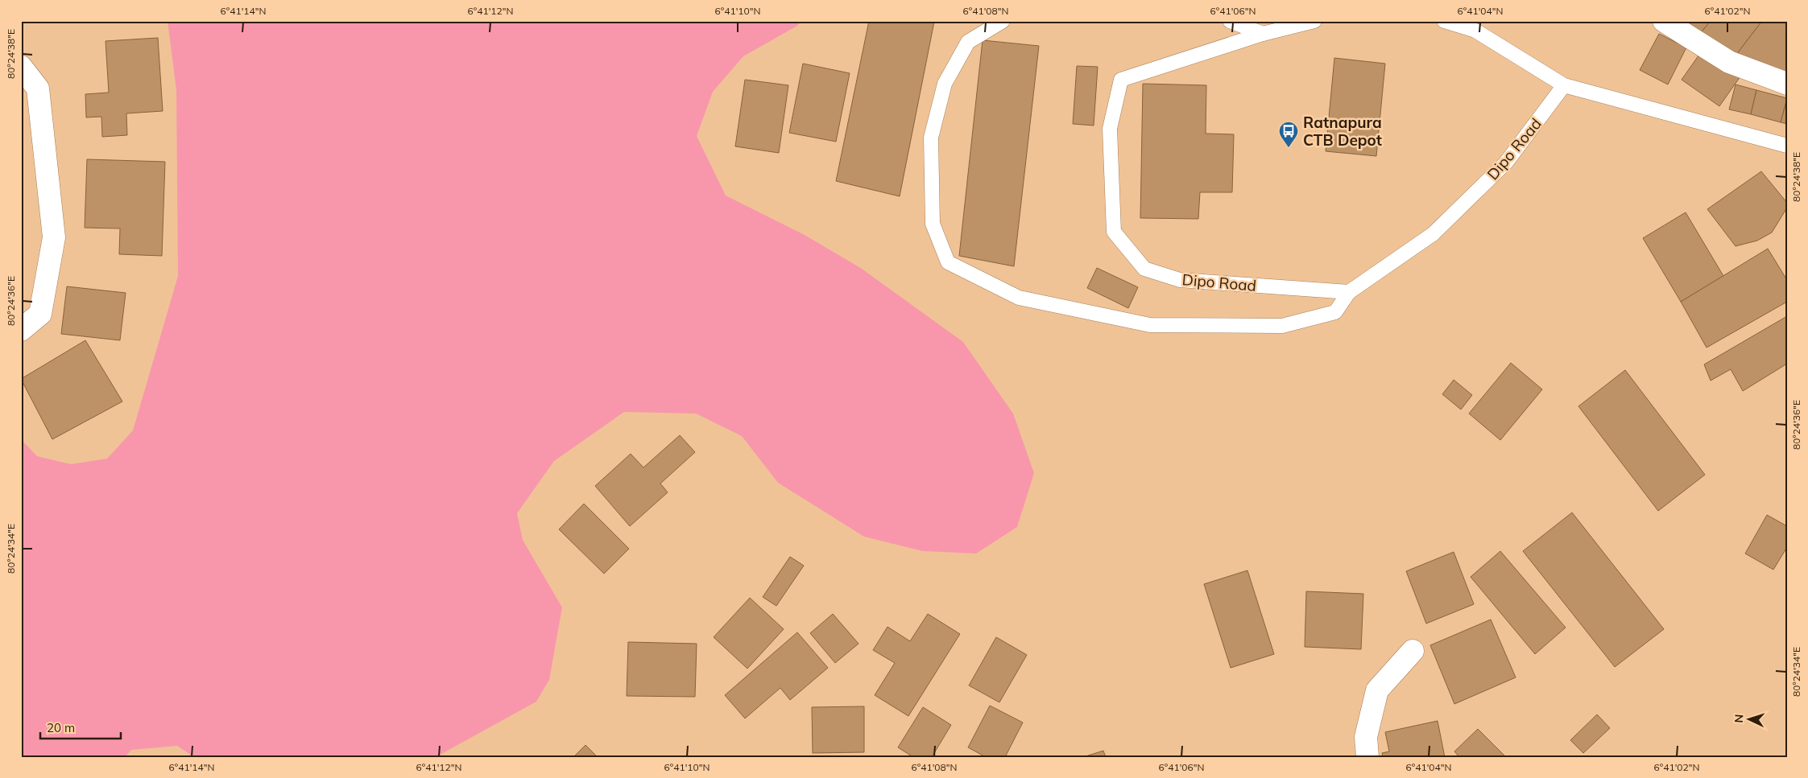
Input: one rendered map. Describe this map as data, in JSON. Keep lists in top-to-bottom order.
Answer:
{
  "streets": {
    "lane": ["Dipo Road"]
  },
  "places": {
    "bus stop": ["Ratnapura CTB Depot"]
  },
  "scale_bar": "20 m",
  "north": "left",
  "coordinates": [
    "6°41'14\"N",
    "6°41'12\"N",
    "6°41'10\"N",
    "6°41'08\"N",
    "6°41'06\"N",
    "6°41'04\"N",
    "6°41'02\"N",
    "80°24'38\"E",
    "80°24'36\"E",
    "80°24'34\"E"
  ]
}
